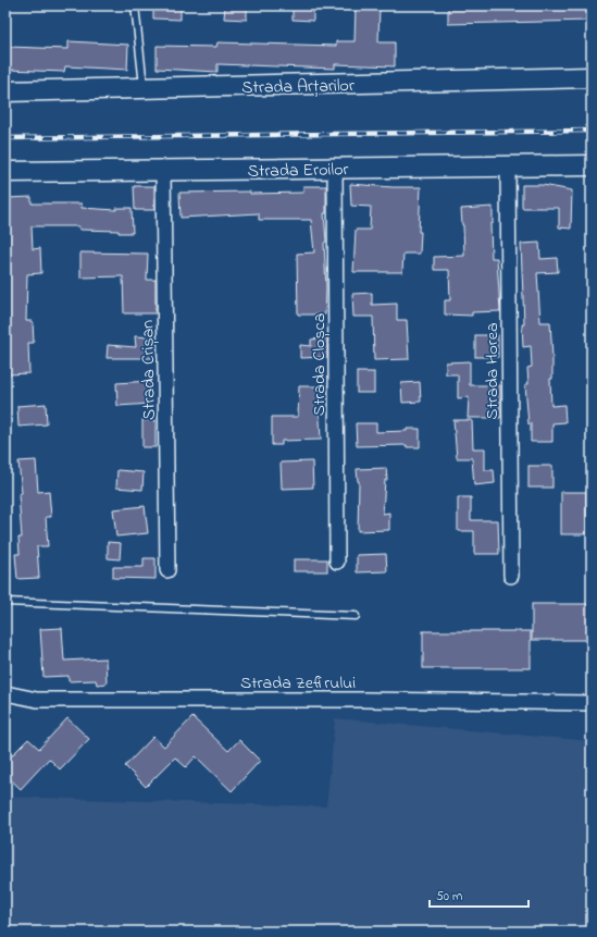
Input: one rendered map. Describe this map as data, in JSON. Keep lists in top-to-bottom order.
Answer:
{
  "streets": {
    "street": [
      "Strada Arțarilor",
      "Strada Eroilor",
      "Strada Cloșca",
      "Strada Crișan",
      "Strada Horea",
      "Strada Zefirului"
    ]
  },
  "crossings": [
    ["Strada Eroilor", "Strada Cloșca"],
    ["Strada Eroilor", "Strada Crișan"],
    ["Strada Eroilor", "Strada Horea"]
  ],
  "scale_bar": "50 m"
}
